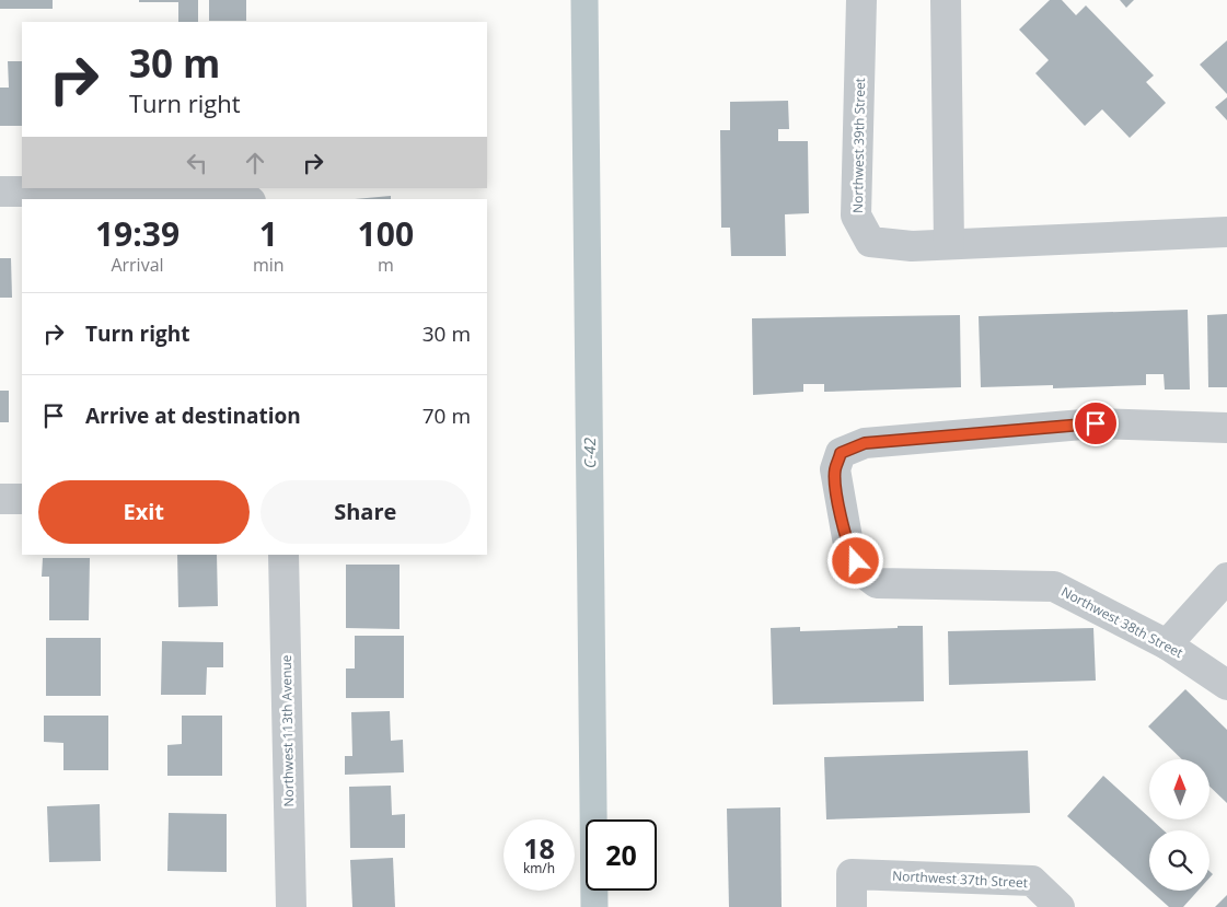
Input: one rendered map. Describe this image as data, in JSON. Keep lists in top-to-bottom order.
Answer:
{
  "streets": {
    "street": [
      "Northwest 39th Street",
      "Northwest 38th Street",
      "Northwest 113th Avenue",
      "Northwest 37th Street"
    ]
  },
  "water": ["C-42"],
  "north": "top",
  "page": {
    "turn": ["30 m", "Turn right"],
    "eta": [
      "19:39",
      "Arrival",
      "1",
      "min",
      "100",
      "m"
    ],
    "list": [
      {
        "name": "Turn right",
        "value": "30 m"
      },
      {
        "name": "Arrive at destination",
        "value": "70 m"
      }
    ],
    "buttons": ["Exit", "Share"],
    "speed": "18 km/h",
    "limit": "20"
  }
}
